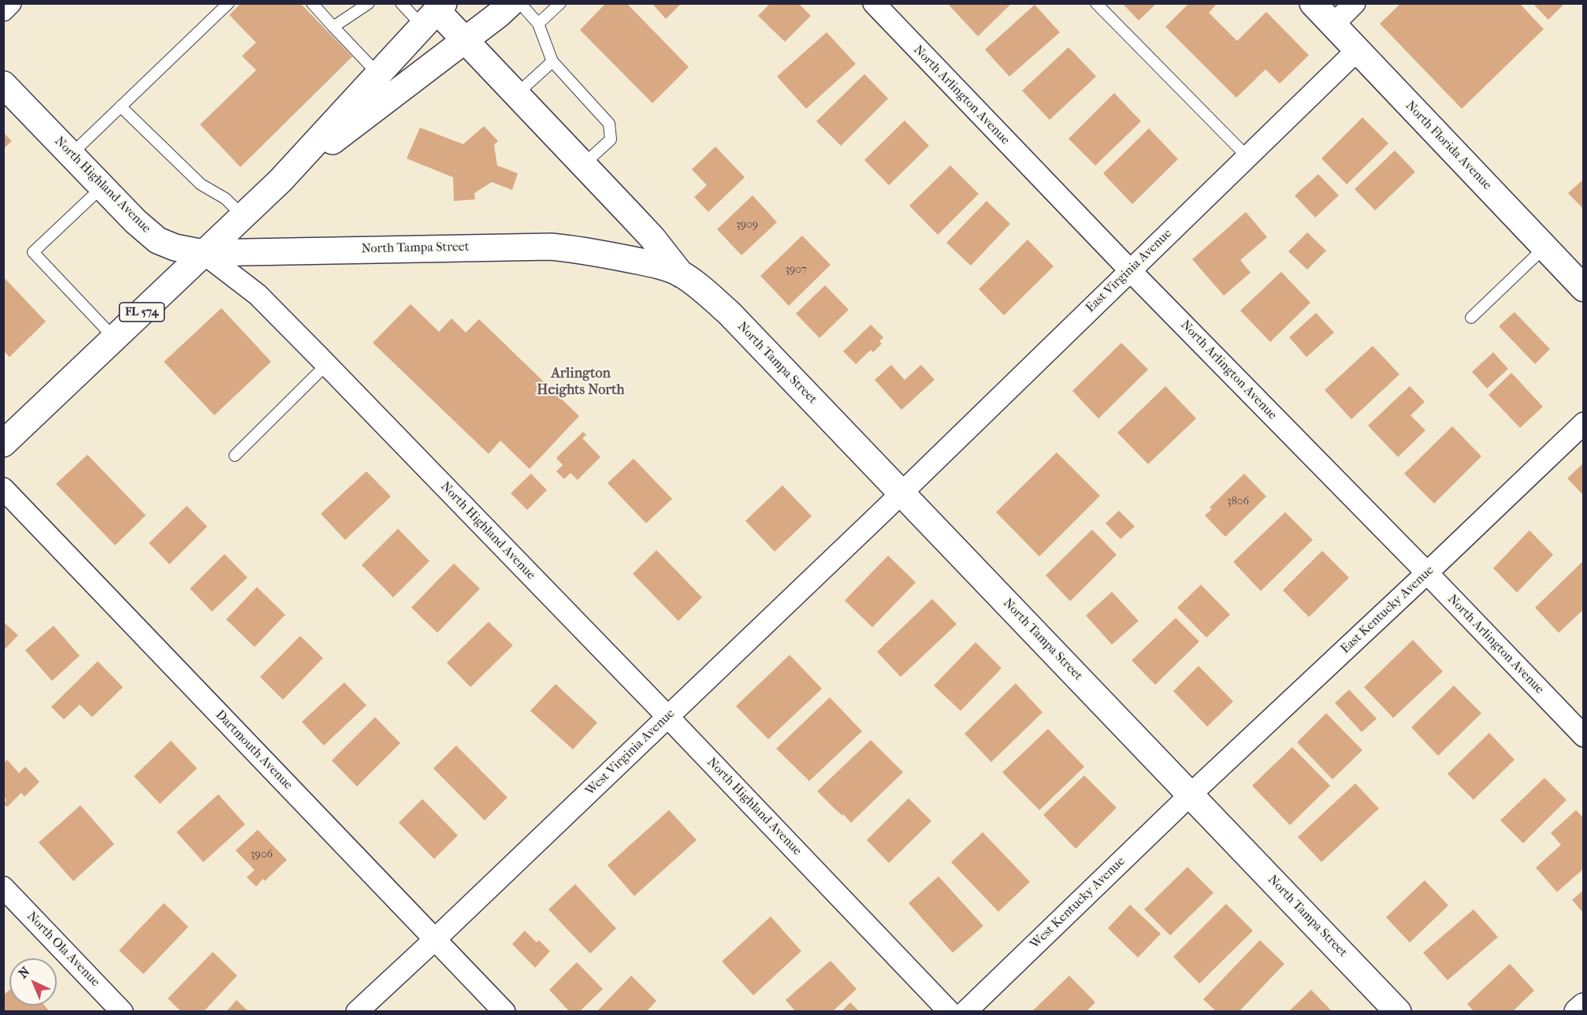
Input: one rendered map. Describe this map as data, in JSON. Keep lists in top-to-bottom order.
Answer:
{
  "streets": {
    "main road": [
      "North Florida Avenue",
      "North Highland Avenue",
      "North Tampa Street",
      "FL 574"
    ],
    "street": [
      "North Arlington Avenue",
      "East Virginia Avenue",
      "East Kentucky Avenue",
      "Dartmouth Avenue",
      "West Virginia Avenue",
      "West Kentucky Avenue",
      "North Ola Avenue"
    ]
  },
  "crossings": [
    ["North Arlington Avenue", "East Virginia Avenue"],
    ["North Arlington Avenue", "East Kentucky Avenue"],
    ["North Florida Avenue", "East Virginia Avenue"],
    ["North Highland Avenue", "North Tampa Street"],
    ["North Highland Avenue", "FL 574"],
    ["North Highland Avenue", "West Virginia Avenue"],
    ["North Tampa Street", "East Virginia Avenue"],
    ["North Tampa Street", "FL 574"],
    ["North Tampa Street", "East Kentucky Avenue"],
    ["North Tampa Street", "West Virginia Avenue"],
    ["North Tampa Street", "West Kentucky Avenue"],
    ["East Virginia Avenue", "West Virginia Avenue"],
    ["East Kentucky Avenue", "West Kentucky Avenue"],
    ["Dartmouth Avenue", "West Virginia Avenue"]
  ],
  "districts": ["Arlington Heights North"],
  "house_numbers": [
    "3909",
    "3907",
    "3806",
    "3906"
  ],
  "north": "top left"
}
